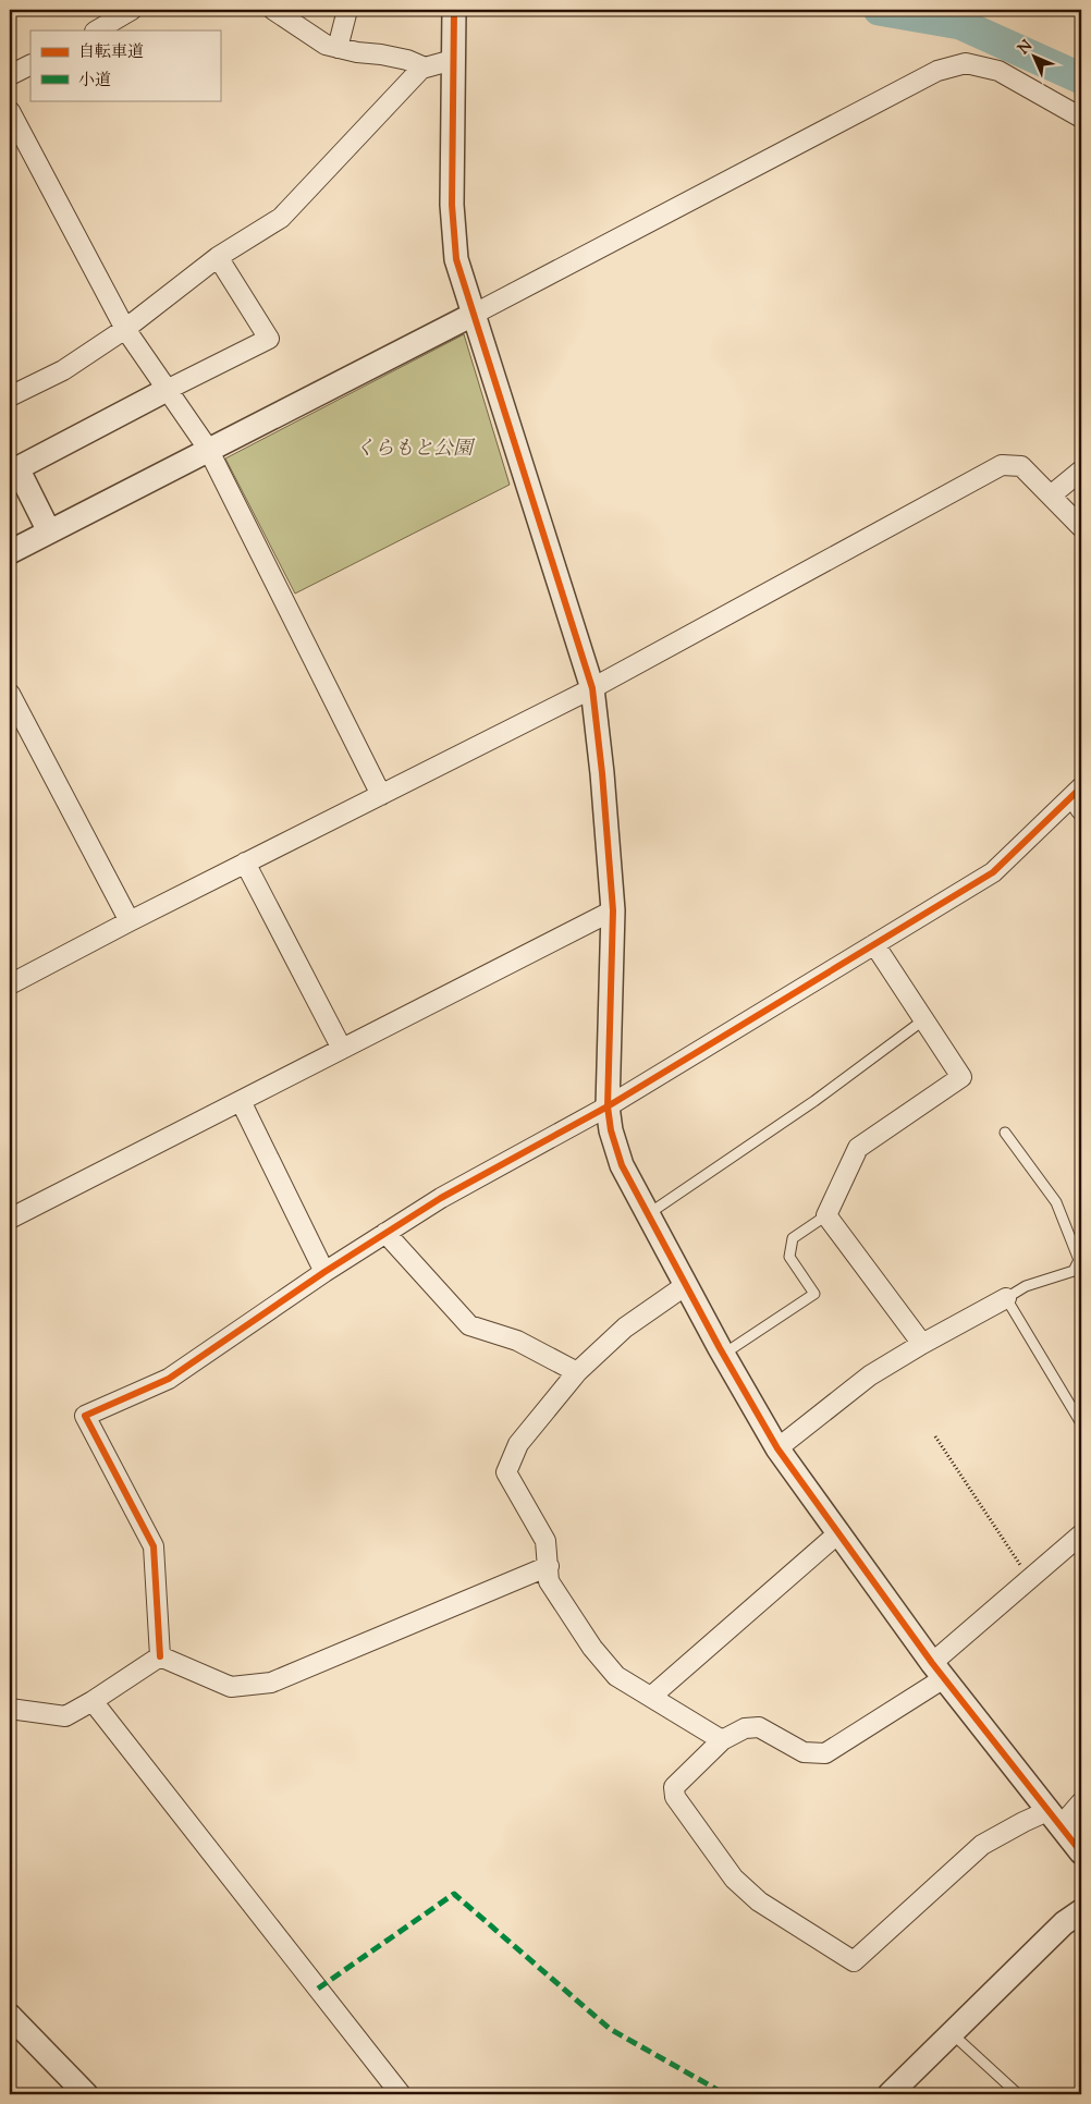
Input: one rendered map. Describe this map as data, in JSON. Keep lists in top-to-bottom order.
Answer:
{
  "parks": ["くらもと公園"],
  "legend": ["自転車道", "小道"],
  "north": "top left"
}
